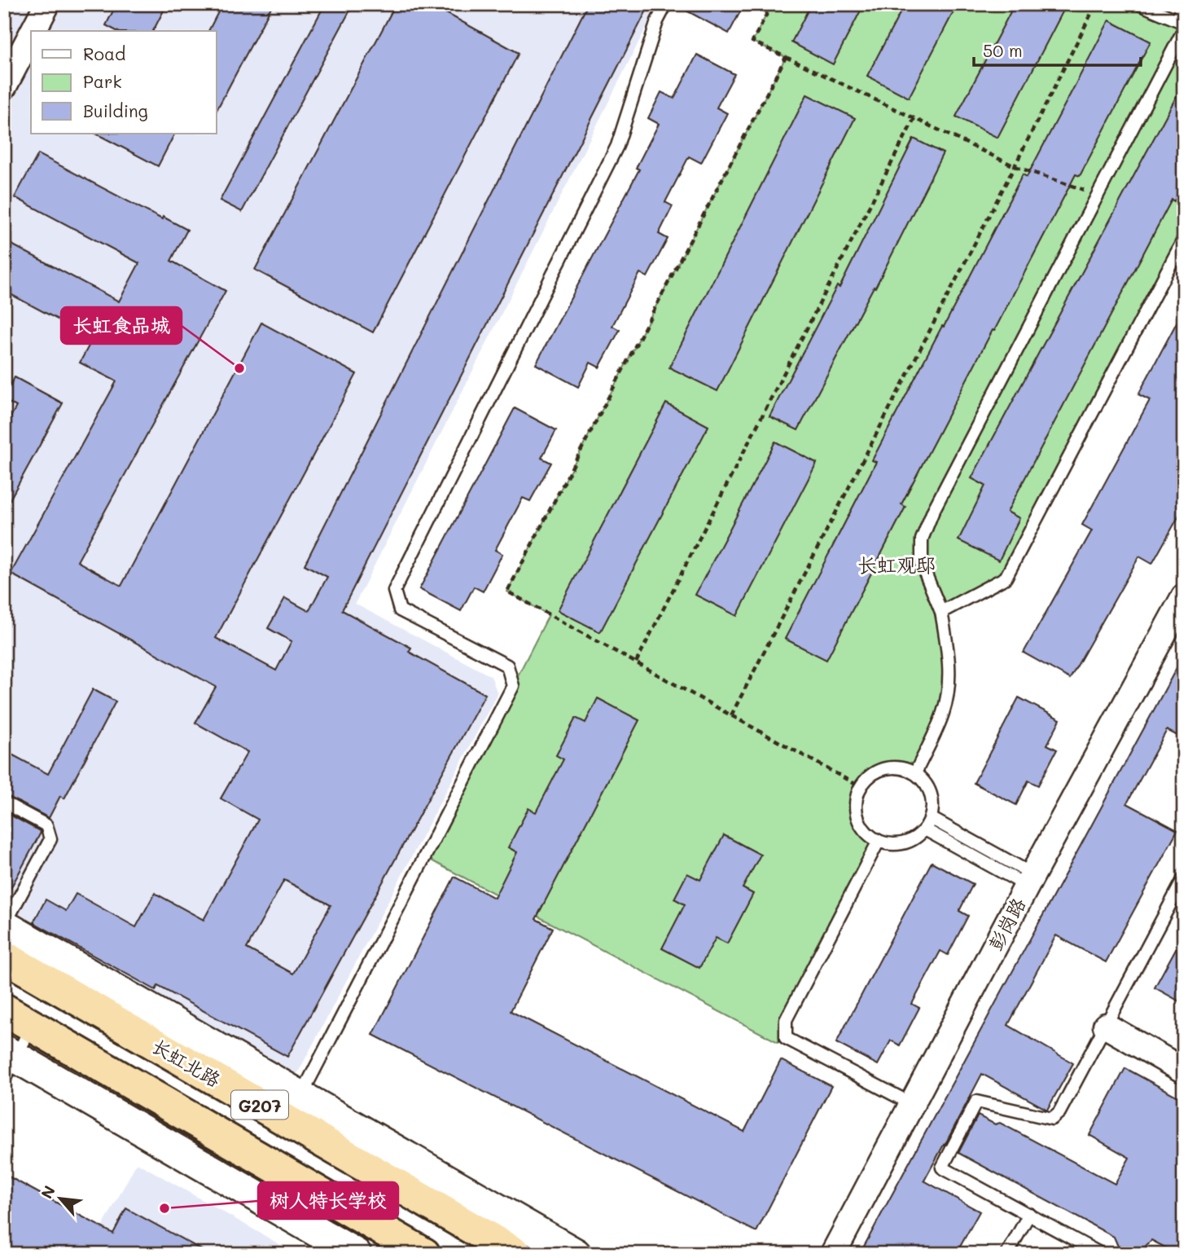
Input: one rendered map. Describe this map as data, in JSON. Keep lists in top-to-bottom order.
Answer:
{
  "streets": {
    "highway": ["长虹北路", "G207"],
    "street": ["彭岗路"]
  },
  "districts": ["长虹观邸"],
  "places": ["长虹食品城", "树人特长学校"],
  "legend": ["Road", "Park", "Building"],
  "scale_bar": "50 m",
  "north": "top left"
}
